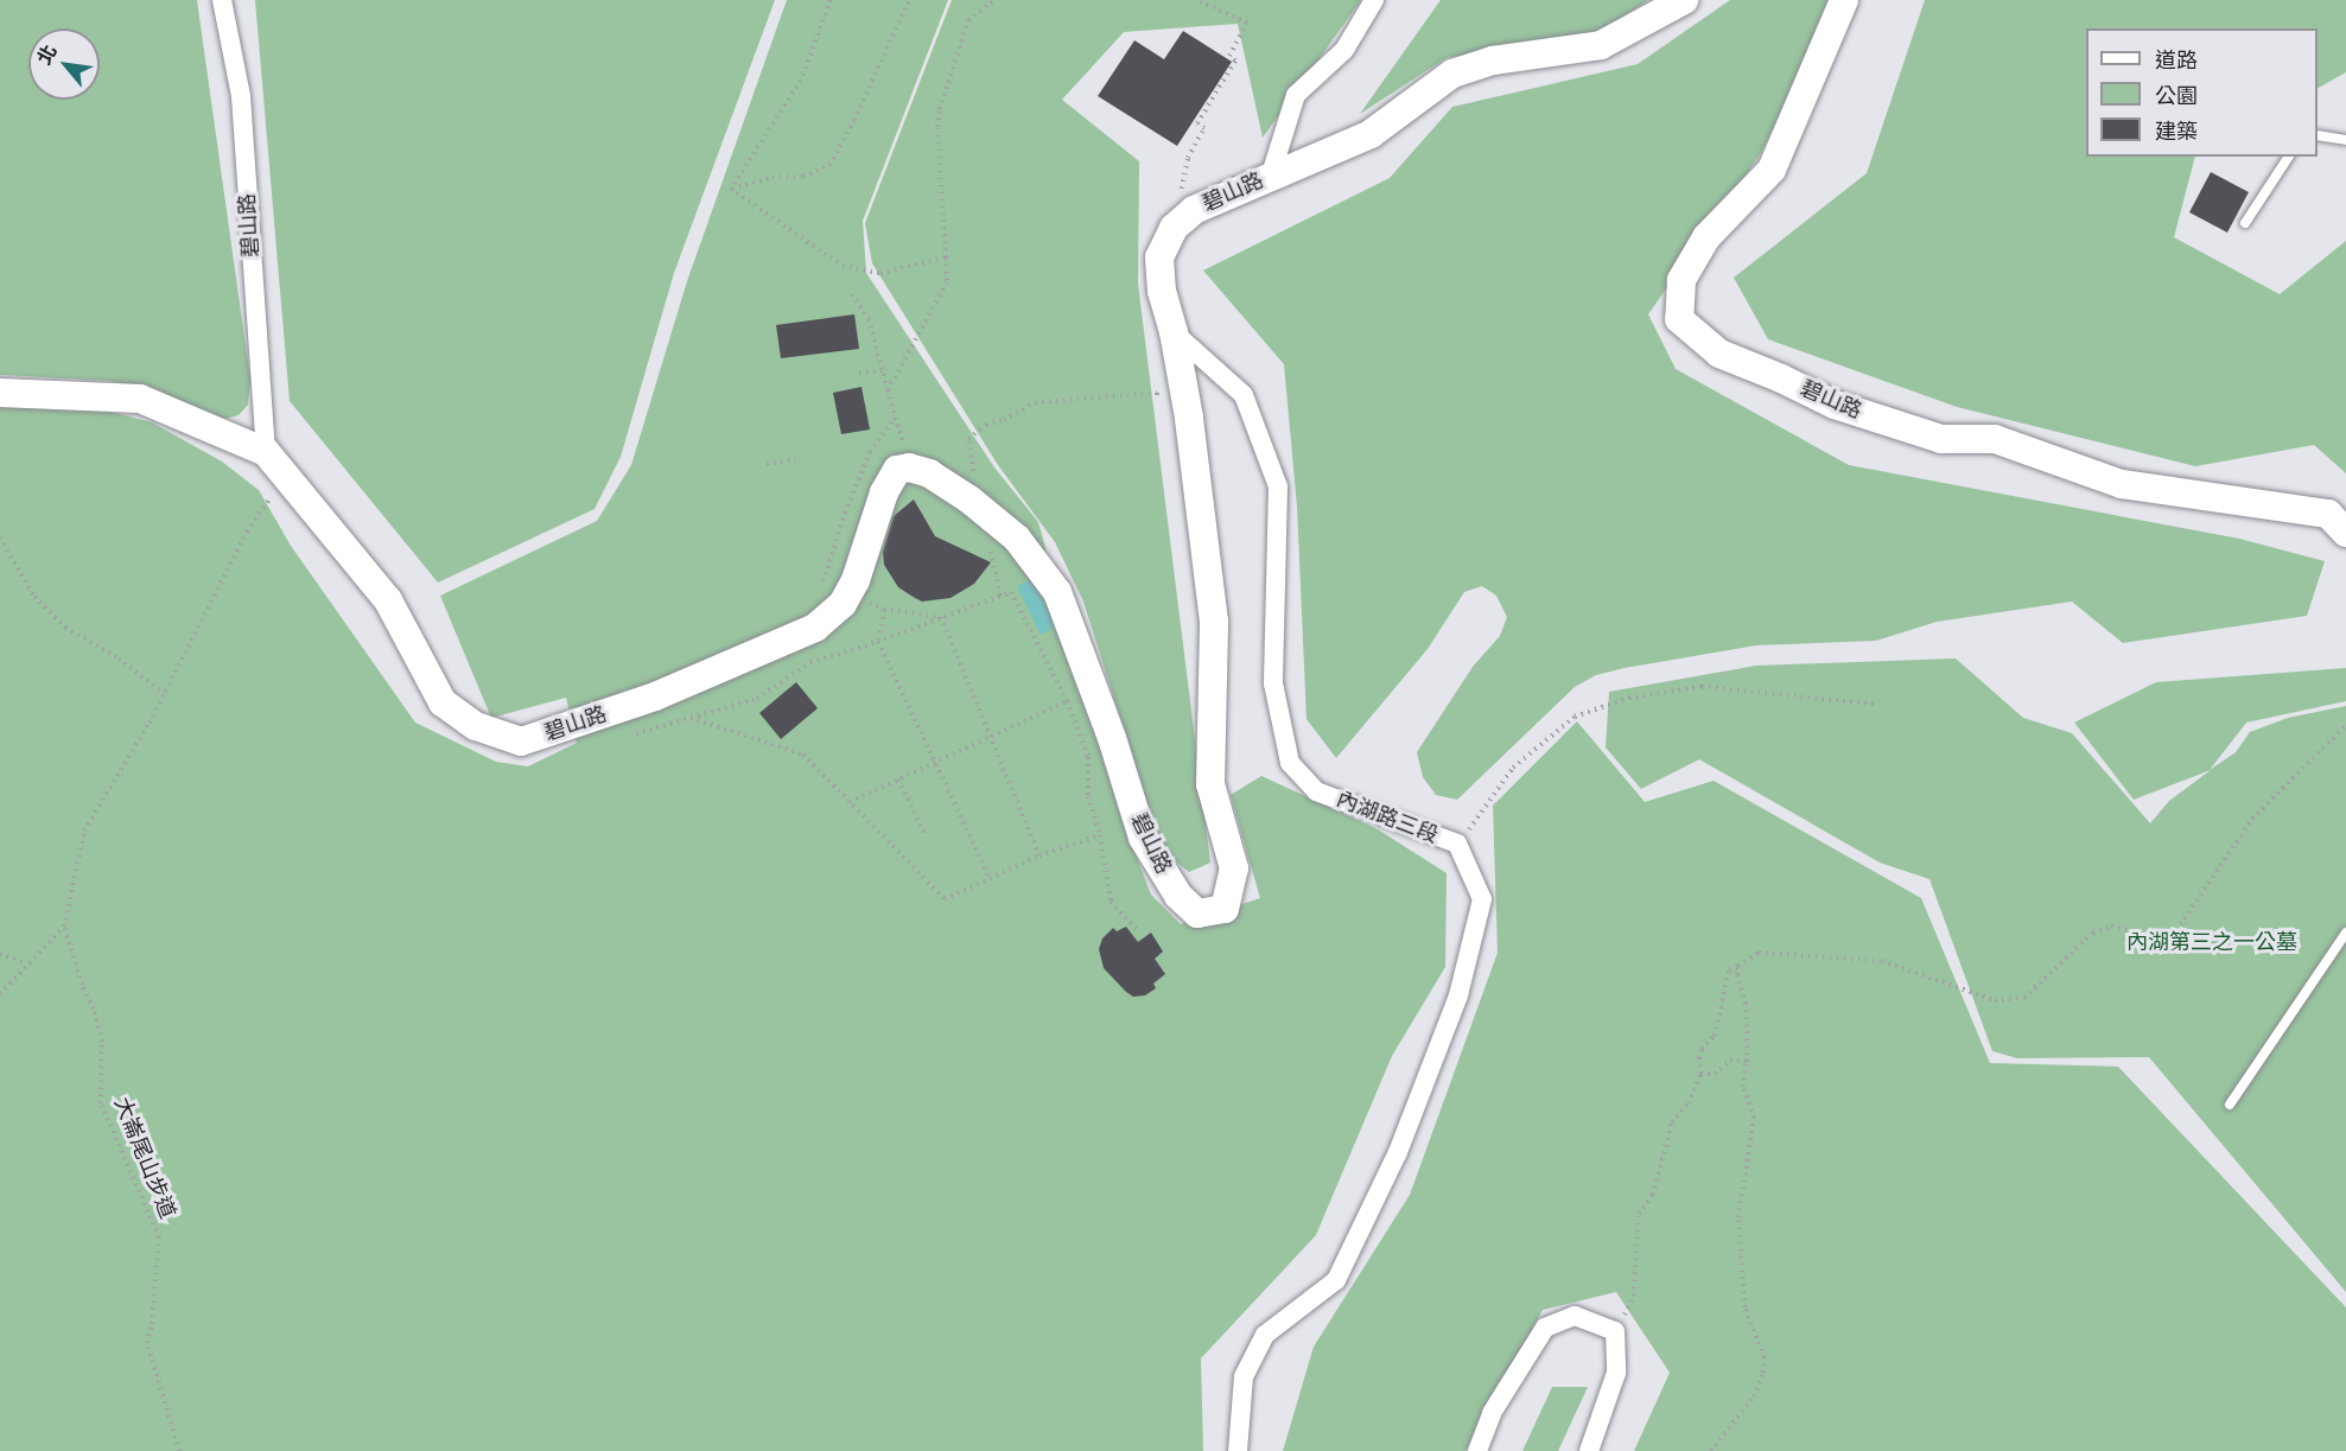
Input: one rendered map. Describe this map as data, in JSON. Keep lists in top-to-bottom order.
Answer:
{
  "streets": {
    "street": ["碧山路", "內湖路三段"],
    "path": ["大崙尾山步道"]
  },
  "crossings": [
    ["碧山路", "內湖路三段"]
  ],
  "parks": ["內湖第三之一公墓"],
  "legend": ["道路", "公園", "建築"],
  "north": "top left"
}
